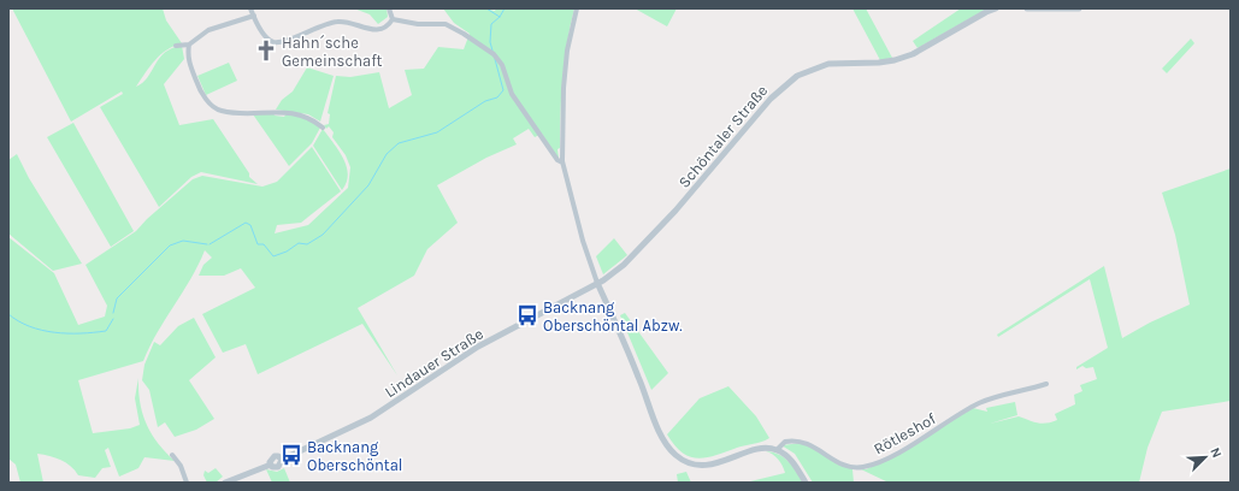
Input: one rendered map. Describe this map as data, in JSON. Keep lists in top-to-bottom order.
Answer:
{
  "streets": {
    "street": ["Schöntaler Straße", "Lindauer Straße", "Rötleshof"]
  },
  "crossings": [
    ["Schöntaler Straße", "Lindauer Straße"]
  ],
  "places": {
    "church": ["Hahn´sche Gemeinschaft"],
    "bus stop": ["Backnang Oberschöntal Abzw.", "Backnang Oberschöntal"]
  },
  "north": "top right"
}
